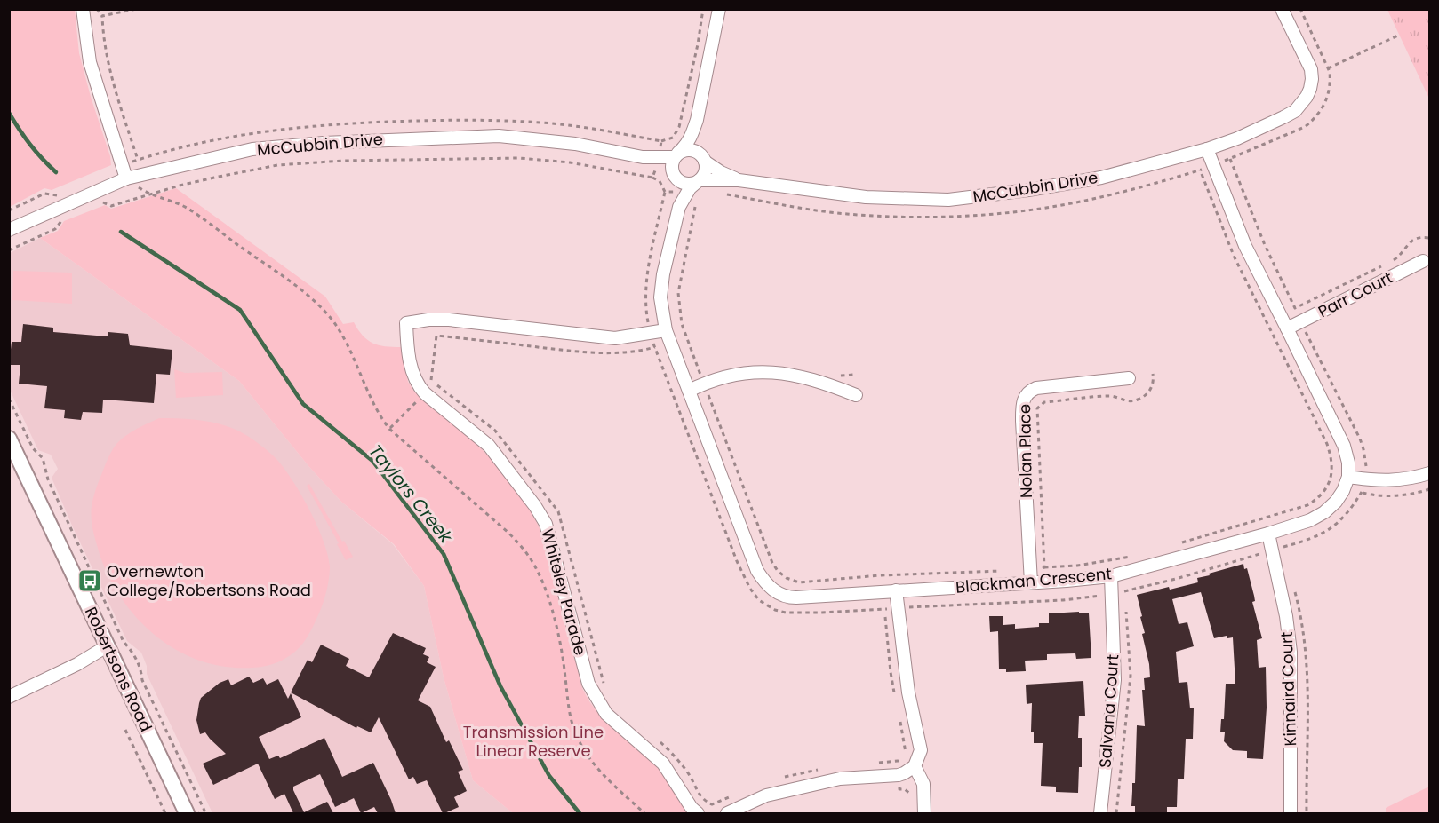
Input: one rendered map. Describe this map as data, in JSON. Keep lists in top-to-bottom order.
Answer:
{
  "streets": {
    "street": [
      "McCubbin Drive",
      "Parr Court",
      "Nolan Place",
      "Blackman Crescent",
      "Whiteley Parade",
      "Robertsons Road",
      "Kinnaird Court",
      "Salvana Court"
    ]
  },
  "crossings": [
    ["McCubbin Drive", "Blackman Crescent"],
    ["Nolan Place", "Blackman Crescent"],
    ["Blackman Crescent", "Kinnaird Court"],
    ["Blackman Crescent", "Salvana Court"]
  ],
  "water": ["Taylors Creek"],
  "parks": ["Transmission Line Linear Reserve"],
  "places": {
    "bus stop": ["Overnewton College/Robertsons Road"]
  }
}
